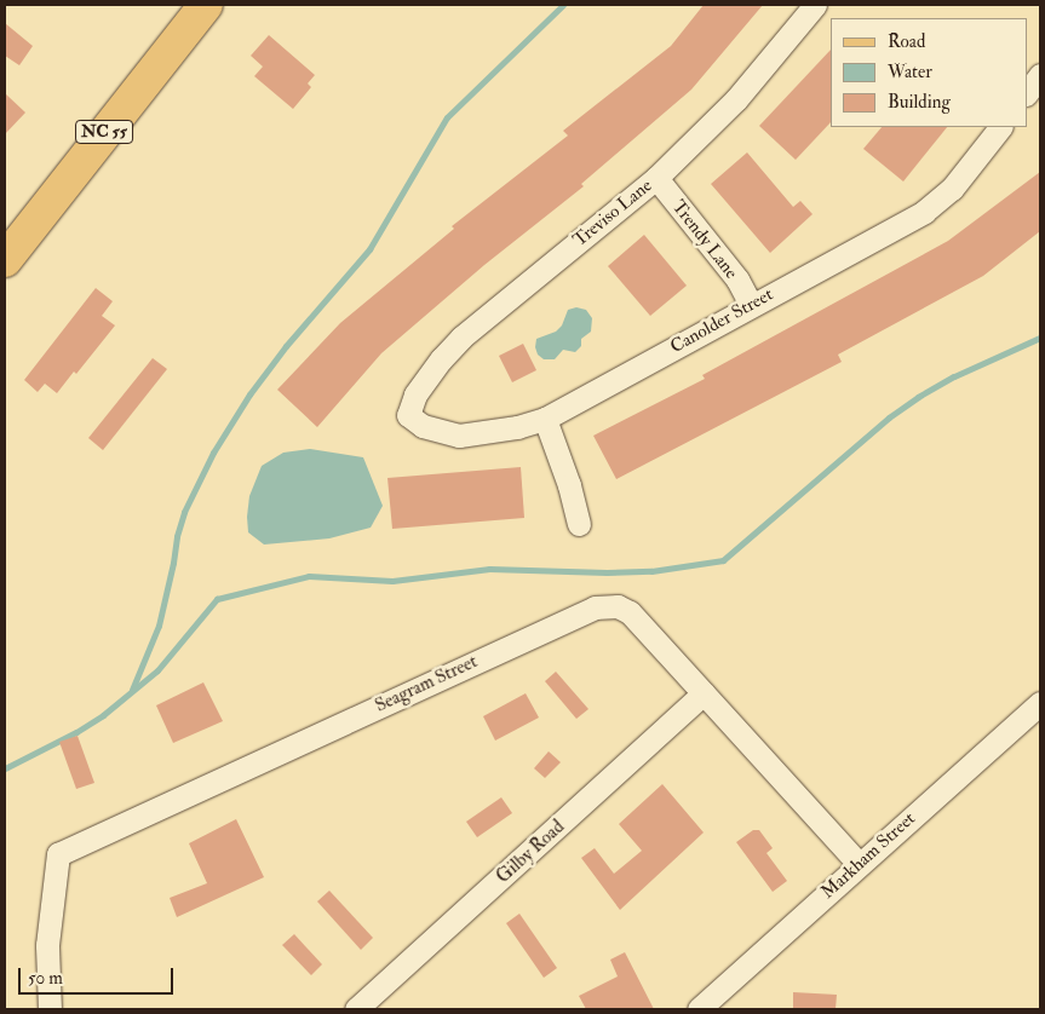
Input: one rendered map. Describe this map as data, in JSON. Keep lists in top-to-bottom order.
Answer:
{
  "streets": {
    "main road": ["NC 55"],
    "street": [
      "Treviso Lane",
      "Trendy Lane",
      "Canolder Street",
      "Seagram Street",
      "Gilby Road",
      "Markham Street"
    ]
  },
  "crossings": [
    ["Treviso Lane", "Trendy Lane"],
    ["Treviso Lane", "Canolder Street"],
    ["Trendy Lane", "Canolder Street"],
    ["Seagram Street", "Gilby Road"],
    ["Seagram Street", "Markham Street"]
  ],
  "legend": ["Road", "Water", "Building"],
  "scale_bar": "50 m"
}
